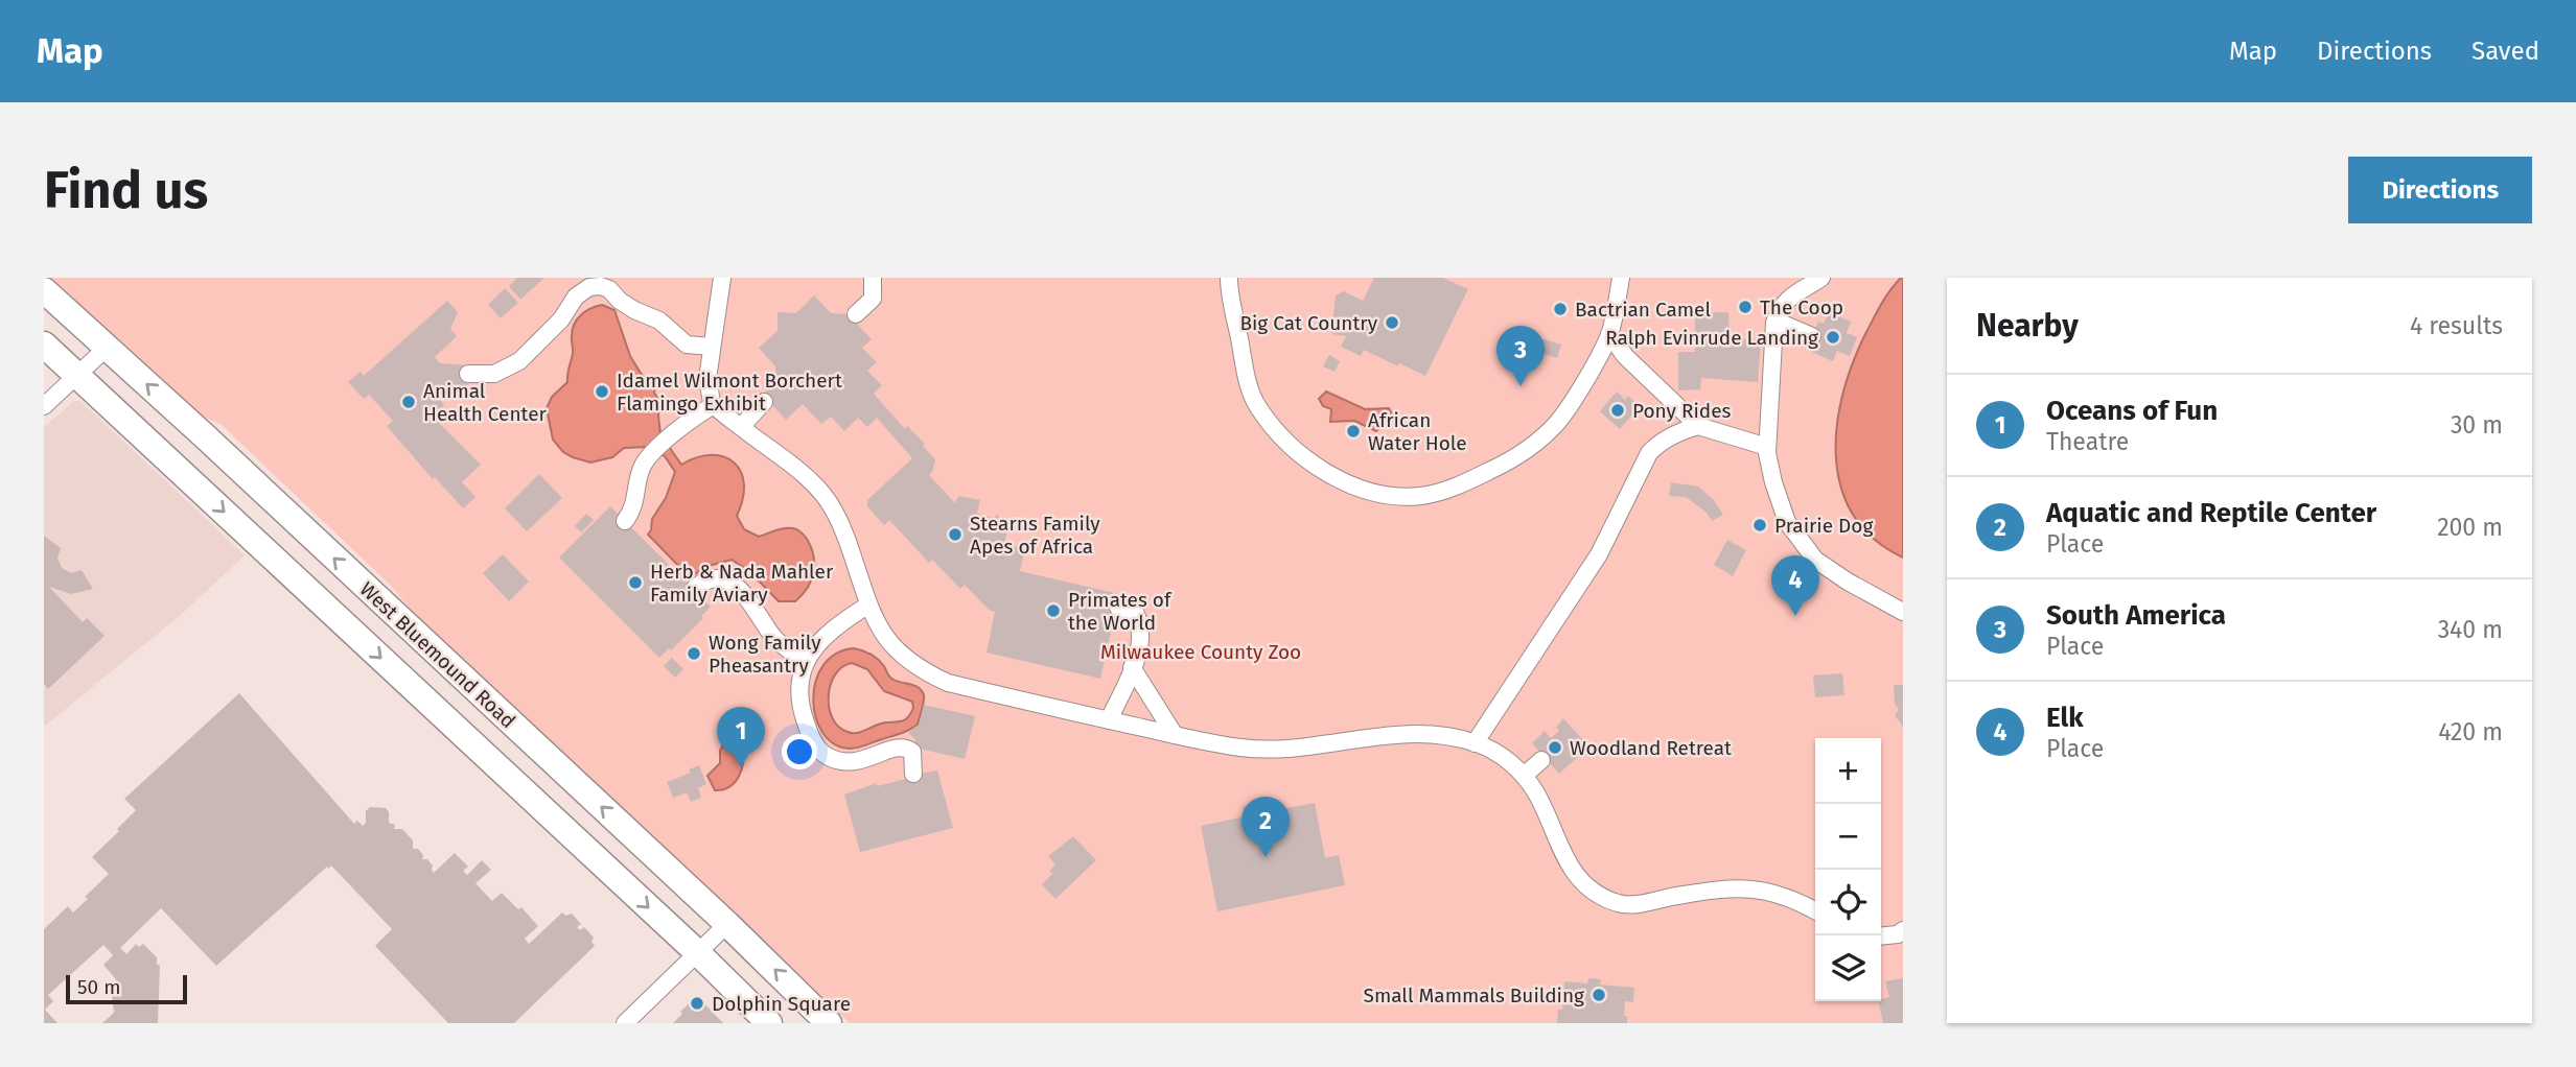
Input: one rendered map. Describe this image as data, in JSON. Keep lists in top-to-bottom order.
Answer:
{
  "streets": {
    "main road": ["West Bluemound Road"]
  },
  "parks": ["Milwaukee County Zoo"],
  "places": [
    "The Coop",
    "Bactrian Camel",
    "Big Cat Country",
    "Ralph Evinrude Landing",
    "Idamel Wilmont Borchert Flamingo Exhibit",
    "Animal Health Center",
    "Pony Rides",
    "African Water Hole",
    "Prairie Dog",
    "Stearns Family Apes of Africa",
    "Herb & Nada Mahler Family Aviary",
    "Primates of the World",
    "Wong Family Pheasantry",
    "Woodland Retreat",
    "Small Mammals Building",
    "Dolphin Square"
  ],
  "scale_bar": "50 m",
  "page": {
    "header": "Map",
    "nav": ["Map", "Directions", "Saved"],
    "buttons": "Directions",
    "title": "Find us",
    "heading": ["Nearby", "4 results"],
    "pins": [
      "3",
      "4",
      "1",
      "2"
    ],
    "list": [
      {
        "mark": "1",
        "name": "Oceans of Fun",
        "note": "Theatre",
        "value": "30 m"
      },
      {
        "mark": "2",
        "name": "Aquatic and Reptile Center",
        "note": "Place",
        "value": "200 m"
      },
      {
        "mark": "3",
        "name": "South America",
        "note": "Place",
        "value": "340 m"
      },
      {
        "mark": "4",
        "name": "Elk",
        "note": "Place",
        "value": "420 m"
      }
    ],
    "map_buttons": ["+", "−"],
    "scale": "50 m"
  }
}
